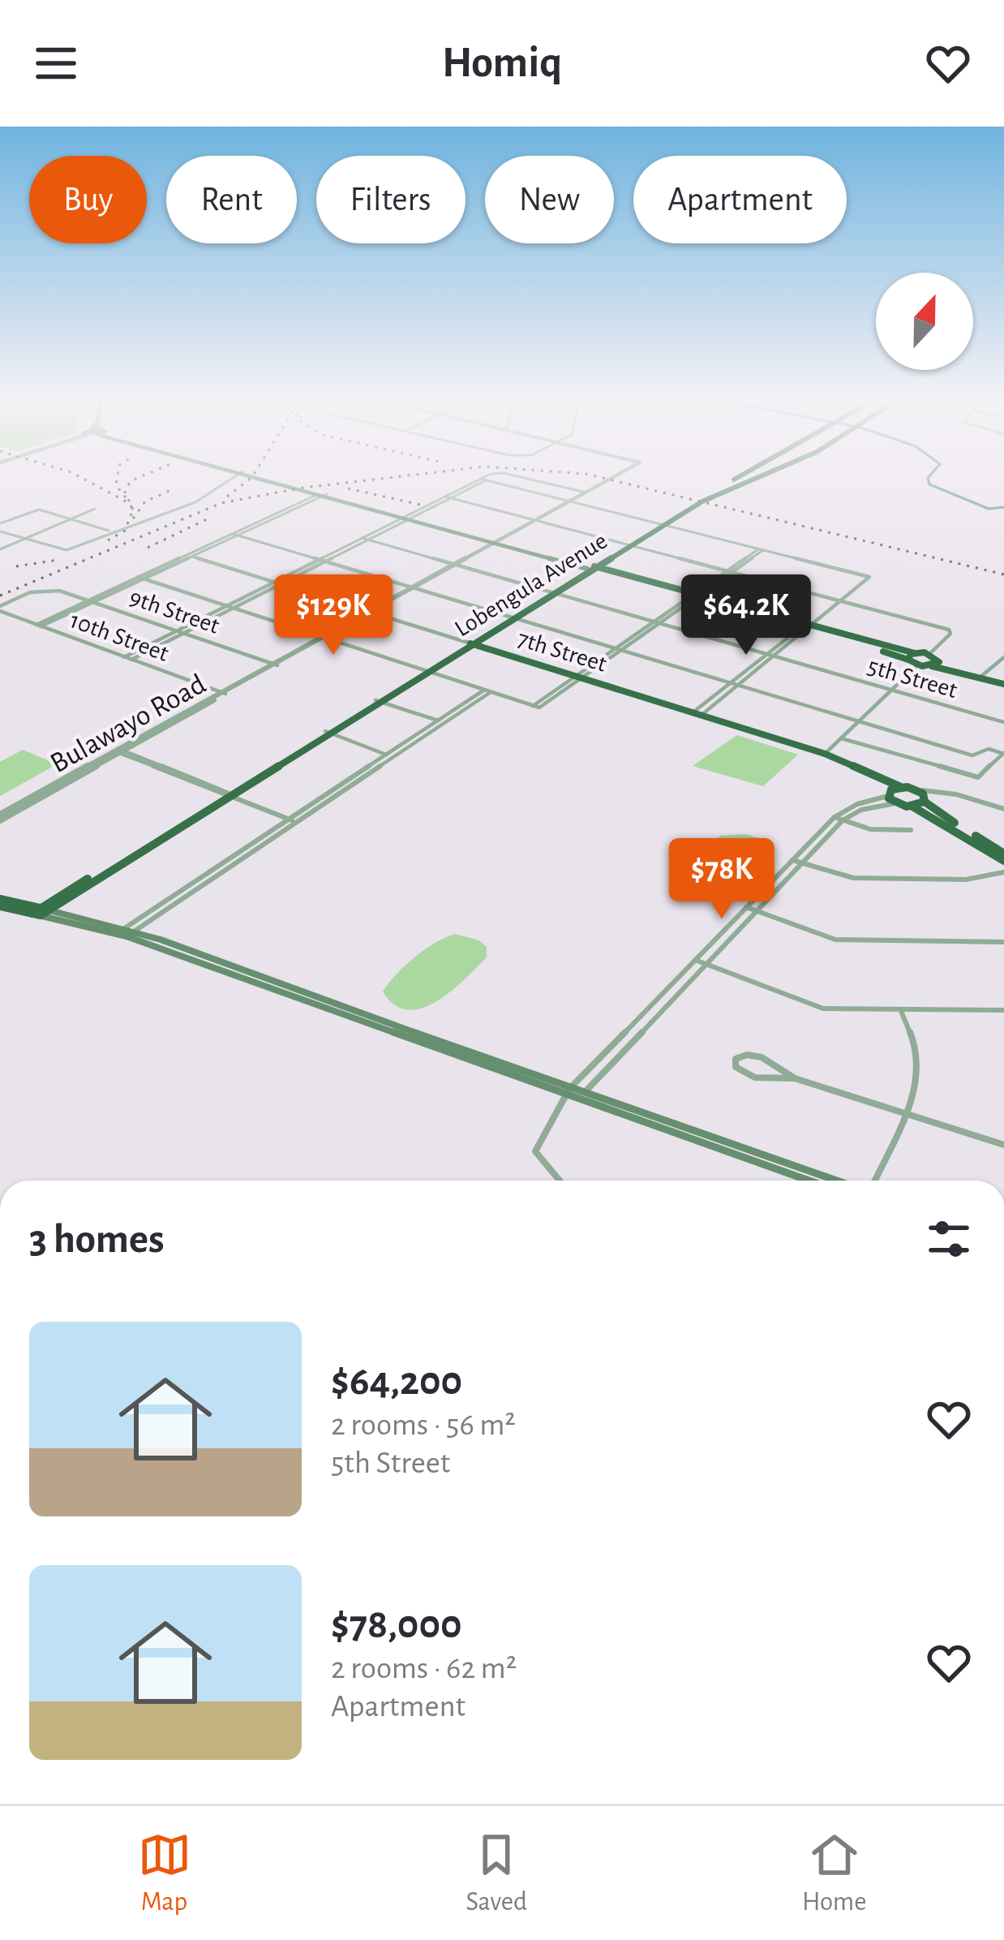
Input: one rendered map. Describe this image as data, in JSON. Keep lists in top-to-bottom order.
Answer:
{
  "streets": {
    "highway": ["Lobengula Avenue", "7th Street"],
    "street": [
      "9th Street",
      "10th Street",
      "5th Street",
      "Bulawayo Road"
    ]
  },
  "crossings": [
    ["Lobengula Avenue", "7th Street"],
    ["Lobengula Avenue", "5th Street"],
    ["9th Street", "10th Street"],
    ["9th Street", "Bulawayo Road"],
    ["10th Street", "Bulawayo Road"],
    ["7th Street", "Bulawayo Road"],
    ["5th Street", "Bulawayo Road"]
  ],
  "north": "top",
  "page": {
    "header": "Homiq",
    "chip": [
      "Buy",
      "Rent",
      "Filters",
      "New",
      "Apartment"
    ],
    "price": ["$129K", "$64.2K", "$78K"],
    "heading": "3 homes",
    "list": [
      {
        "name": "$64,200",
        "note": "2 rooms · 56 m² · 5th Street"
      },
      {
        "name": "$78,000",
        "note": "2 rooms · 62 m² · Apartment"
      }
    ],
    "tabs": ["Map", "Saved", "Home"]
  }
}
